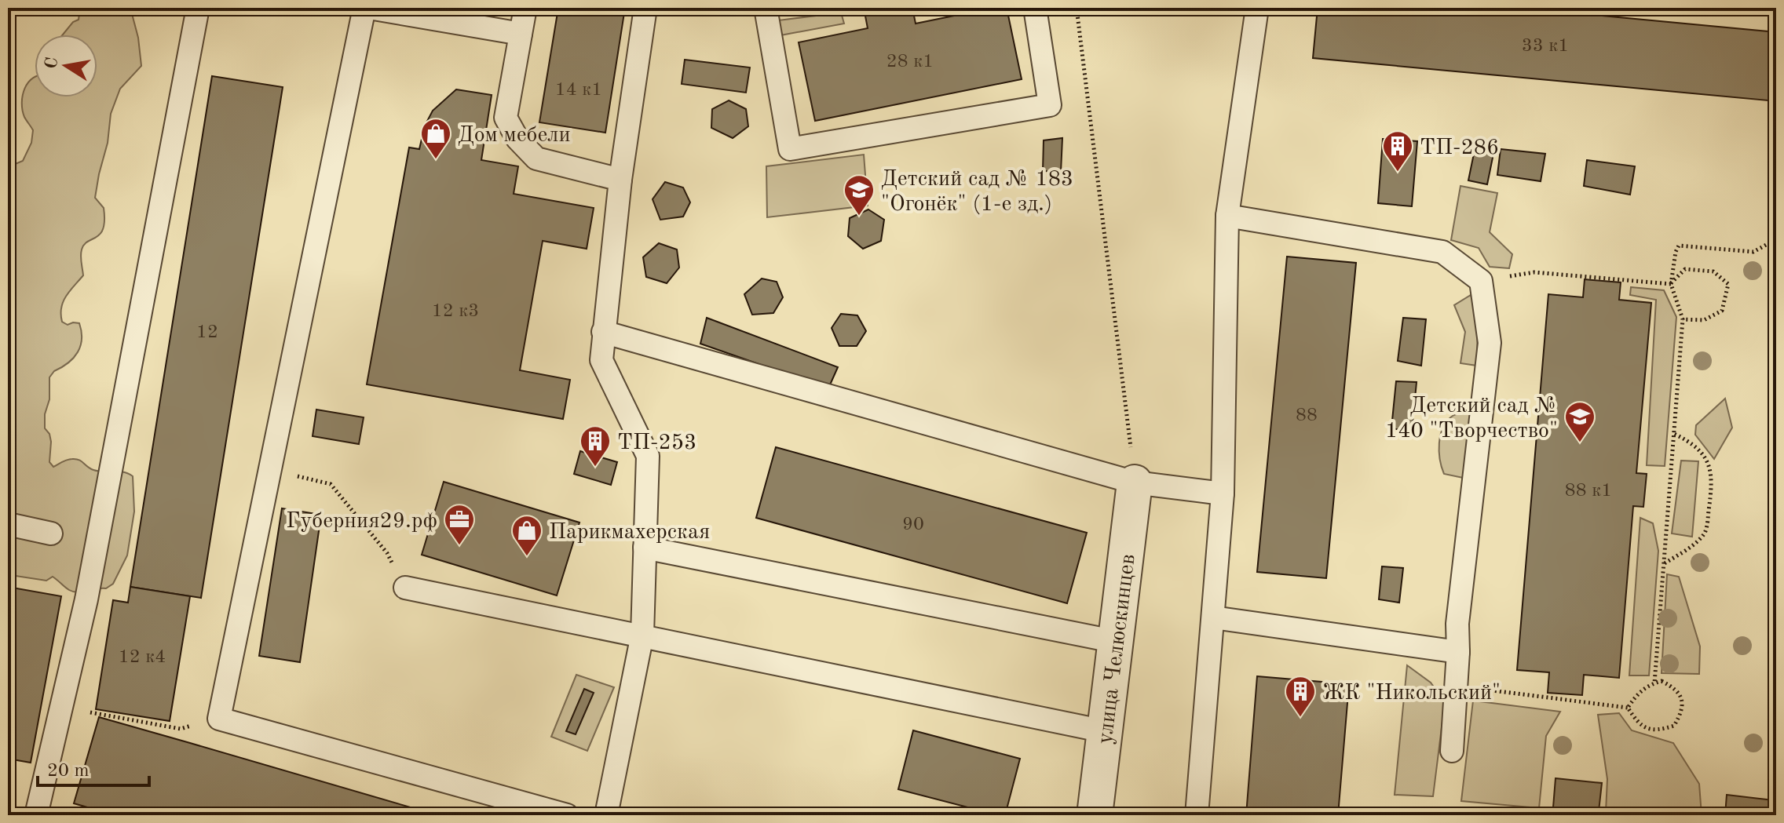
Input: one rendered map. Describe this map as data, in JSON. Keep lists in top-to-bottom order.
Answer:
{
  "streets": {
    "street": ["улица Челюскинцев"]
  },
  "places": {
    "shop": ["Дом мебели", "Парикмахерская"],
    "building": ["ТП-286", "ТП-253", "ЖК \"Никольский\""],
    "school or university": ["Детский сад № 183 \"Огонёк\" (1-е зд.)", "Детский сад № 140 \"Творчество\""],
    "office": ["Губерния29.рф"]
  },
  "house_numbers": [
    "33 к1",
    "28 к1",
    "14 к1",
    "12 к3",
    "12",
    "88",
    "88 к1",
    "90",
    "12 к4"
  ],
  "scale_bar": "20 m",
  "north": "left"
}
